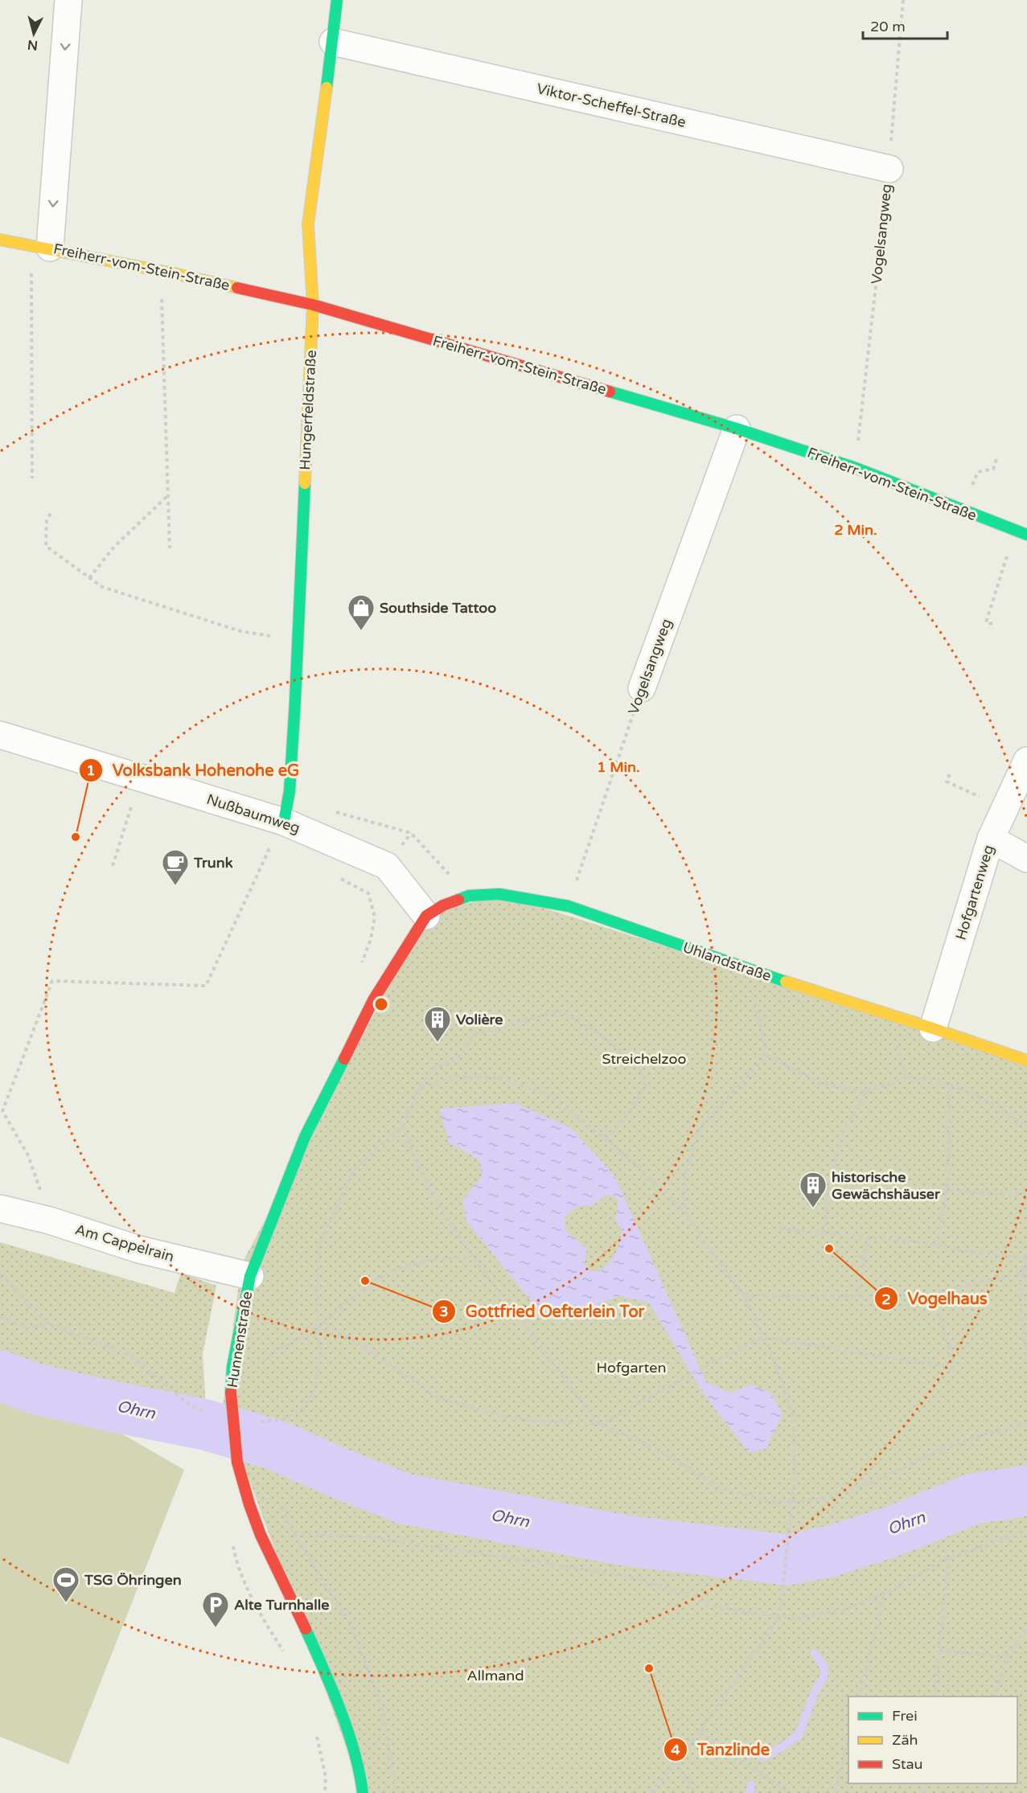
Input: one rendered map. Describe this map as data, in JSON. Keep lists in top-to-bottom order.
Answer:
{
  "streets": {
    "street": [
      "Viktor-Scheffel-Straße",
      "Vogelsangweg",
      "Freiherr-vom-Stein-Straße",
      "Hungerfeldstraße",
      "Nußbaumweg",
      "Hofgartenweg",
      "Uhlandstraße",
      "Am Cappelrain",
      "Hunnenstraße"
    ]
  },
  "crossings": [
    ["Viktor-Scheffel-Straße", "Vogelsangweg"],
    ["Viktor-Scheffel-Straße", "Hungerfeldstraße"],
    ["Vogelsangweg", "Freiherr-vom-Stein-Straße"],
    ["Vogelsangweg", "Uhlandstraße"],
    ["Freiherr-vom-Stein-Straße", "Hungerfeldstraße"],
    ["Hungerfeldstraße", "Nußbaumweg"],
    ["Nußbaumweg", "Uhlandstraße"],
    ["Nußbaumweg", "Hunnenstraße"],
    ["Hofgartenweg", "Uhlandstraße"],
    ["Uhlandstraße", "Hunnenstraße"],
    ["Am Cappelrain", "Hunnenstraße"]
  ],
  "water": ["Ohrn"],
  "parks": ["Streichelzoo", "Hofgarten", "Allmand"],
  "places": {
    "shop": ["Southside Tattoo"],
    "other": [
      "Volksbank Hohenohe eG",
      "Vogelhaus",
      "Gottfried Oefterlein Tor",
      "Tanzlinde"
    ],
    "cafe": ["Trunk"],
    "building": ["Volière", "historische Gewächshäuser"],
    "sports": ["TSG Öhringen"],
    "parking": ["Alte Turnhalle"]
  },
  "legend": ["Frei", "Zäh", "Stau"],
  "scale_bar": "20 m",
  "north": "bottom",
  "rings": ["2 Min.", "1 Min."]
}
